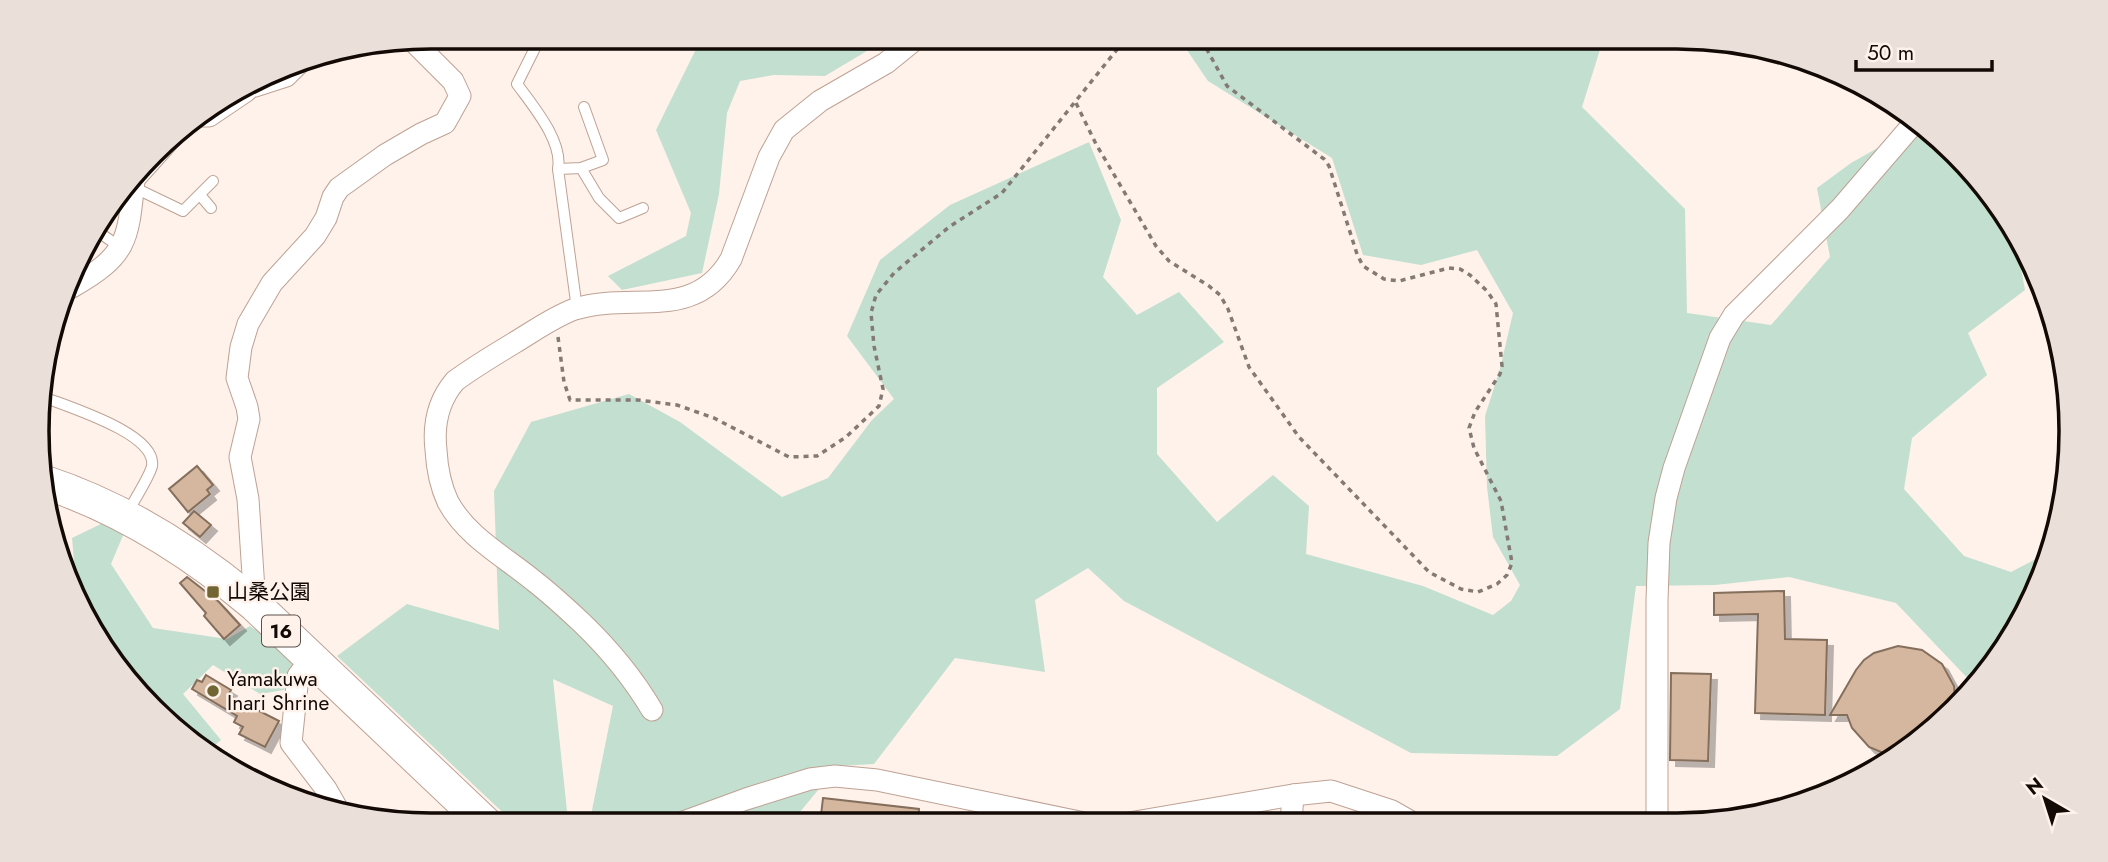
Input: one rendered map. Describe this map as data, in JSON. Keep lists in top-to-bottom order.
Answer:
{
  "streets": {
    "main road": ["16"]
  },
  "places": {
    "transit": ["山桑公園"],
    "other": ["Yamakuwa Inari Shrine"]
  },
  "scale_bar": "50 m",
  "north": "top left"
}
